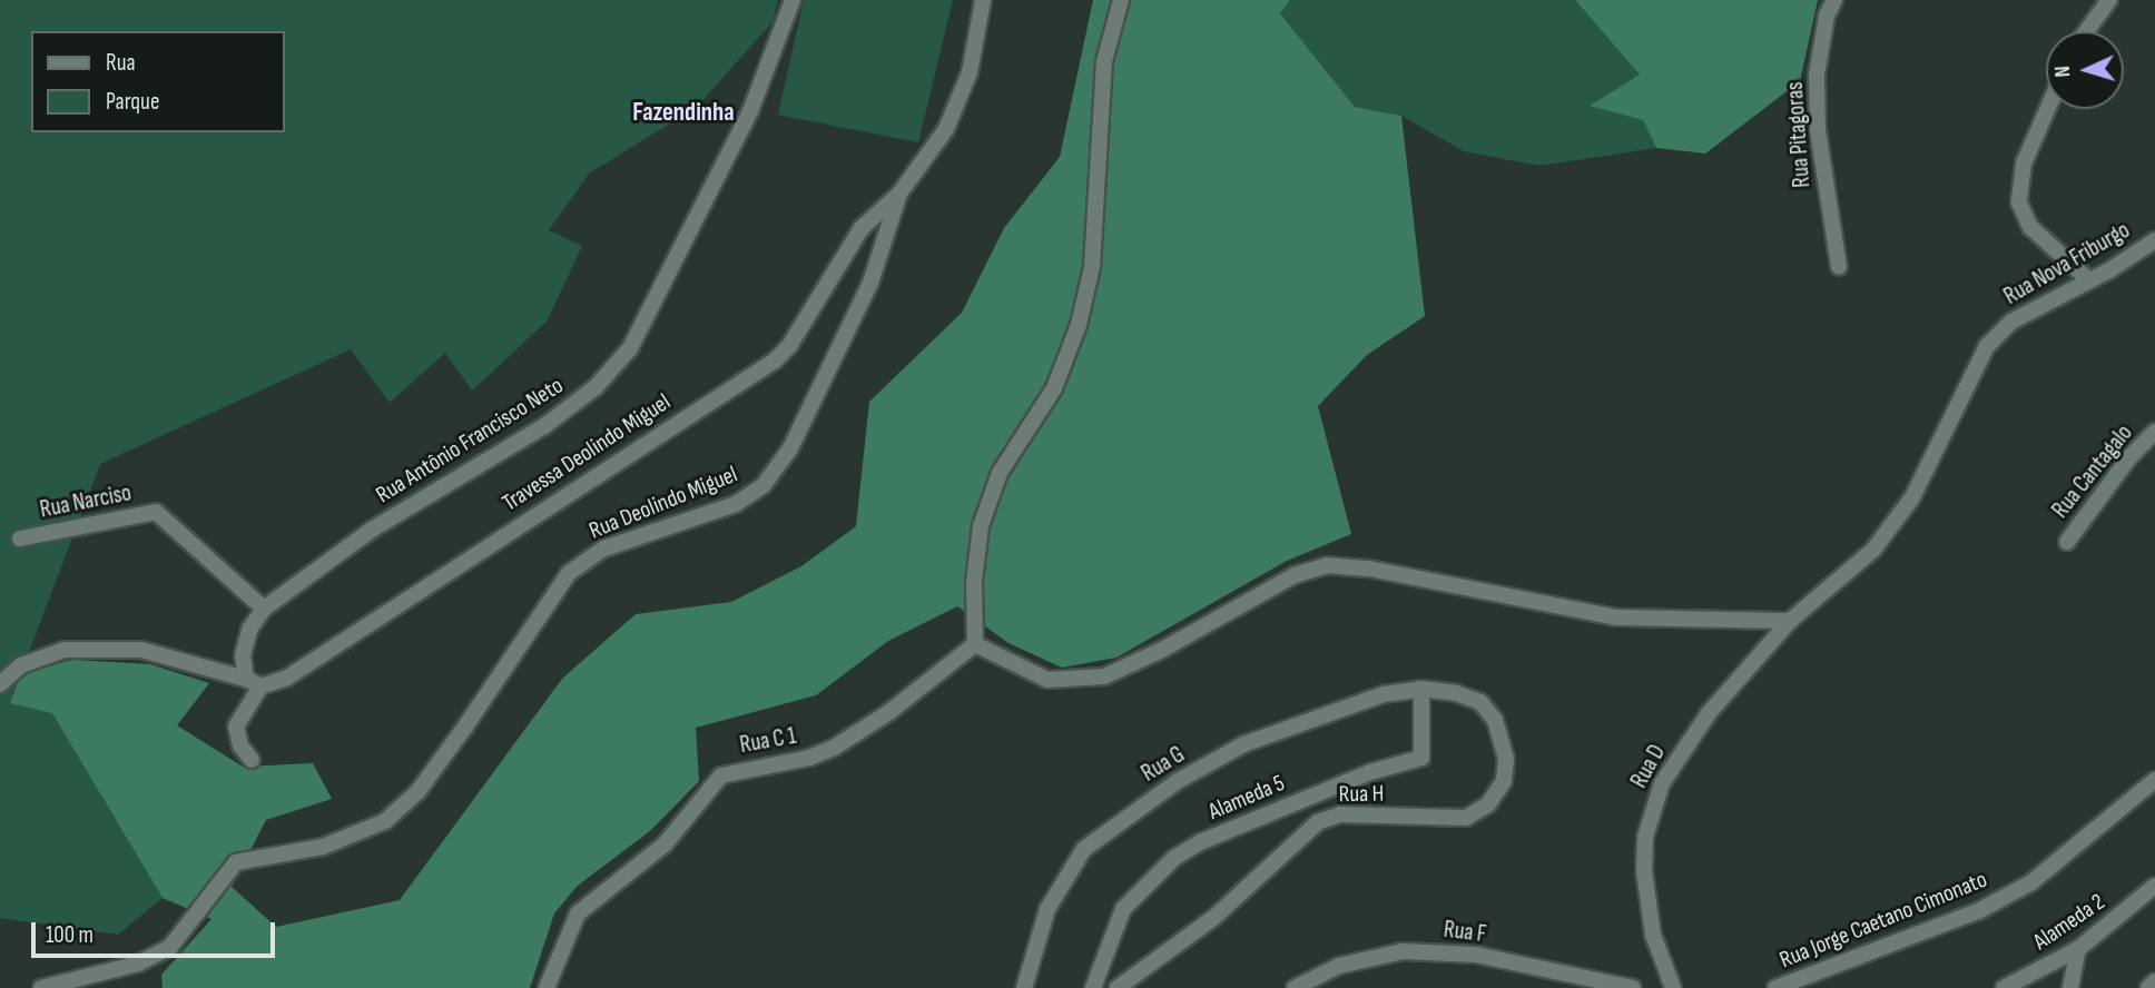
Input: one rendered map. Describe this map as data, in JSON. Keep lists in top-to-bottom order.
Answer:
{
  "streets": {
    "street": [
      "Rua Pitagoras",
      "Rua Nova Friburgo",
      "Rua Antônio Francisco Neto",
      "Travessa Deolindo Miguel",
      "Rua Cantagalo",
      "Rua Narciso",
      "Rua Deolindo Miguel",
      "Rua C 1",
      "Rua G",
      "Rua D",
      "Rua H",
      "Alameda 5",
      "Rua Jorge Caetano Cimonato",
      "Alameda 2",
      "Rua F"
    ]
  },
  "crossings": [
    ["Rua Nova Friburgo", "Rua D"],
    ["Rua Antônio Francisco Neto", "Travessa Deolindo Miguel"],
    ["Rua Antônio Francisco Neto", "Rua Narciso"],
    ["Travessa Deolindo Miguel", "Rua Deolindo Miguel"],
    ["Rua G", "Rua H"],
    ["Rua G", "Alameda 5"],
    ["Rua H", "Alameda 5"]
  ],
  "districts": ["Fazendinha"],
  "legend": ["Rua", "Parque"],
  "scale_bar": "100 m",
  "north": "left"
}
